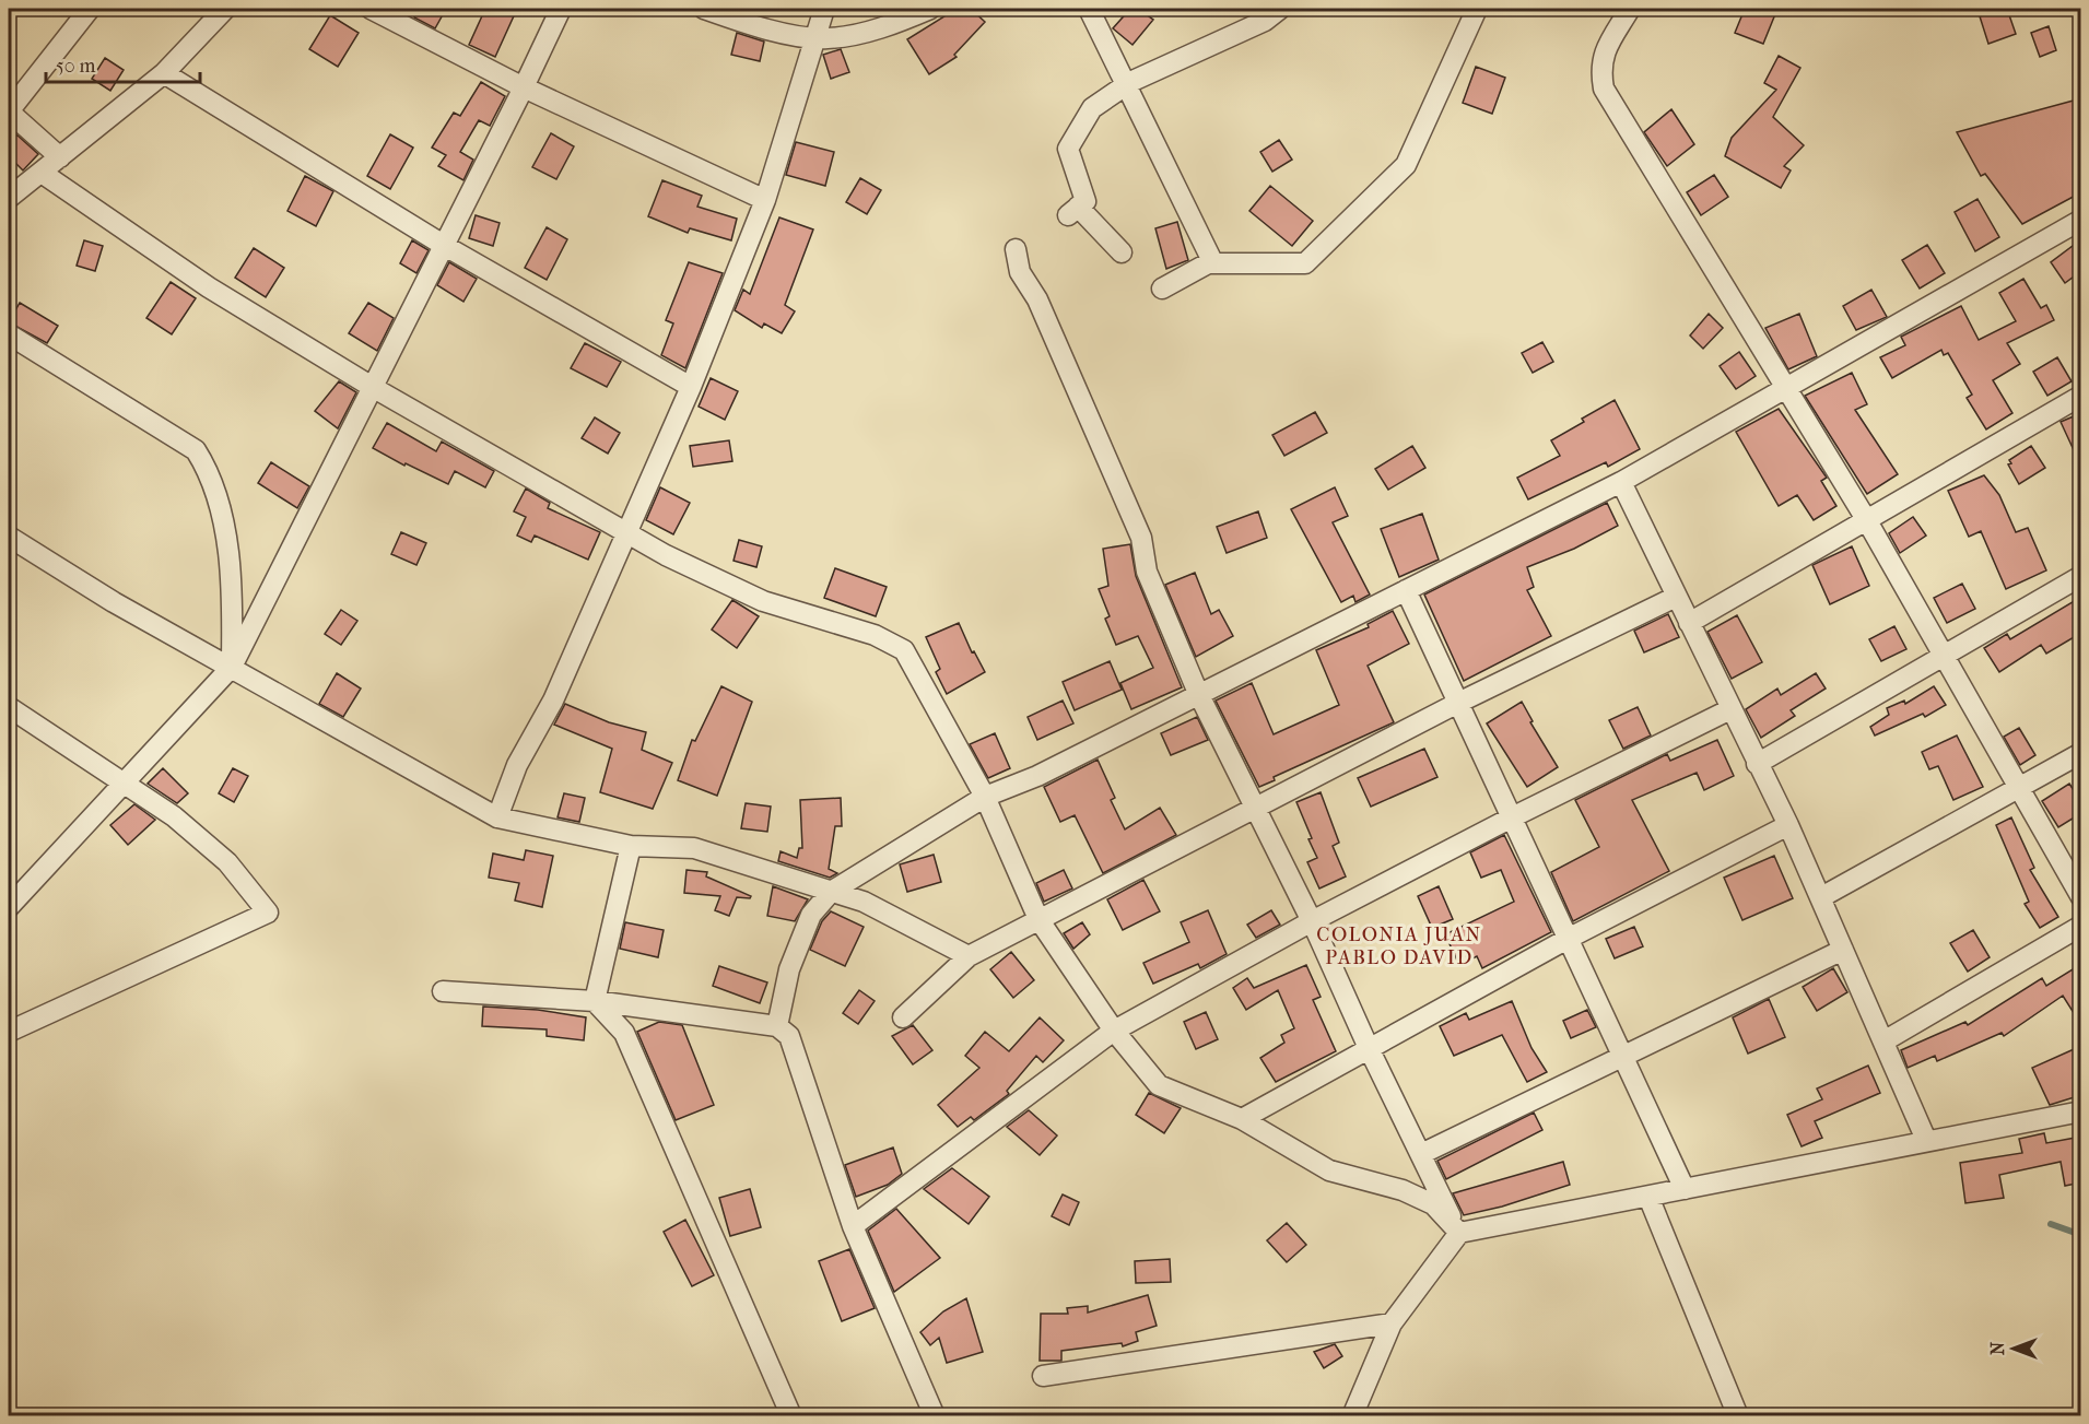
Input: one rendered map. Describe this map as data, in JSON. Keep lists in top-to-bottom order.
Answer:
{
  "districts": ["COLONIA JUAN PABLO DAVID"],
  "scale_bar": "50 m",
  "north": "left"
}
